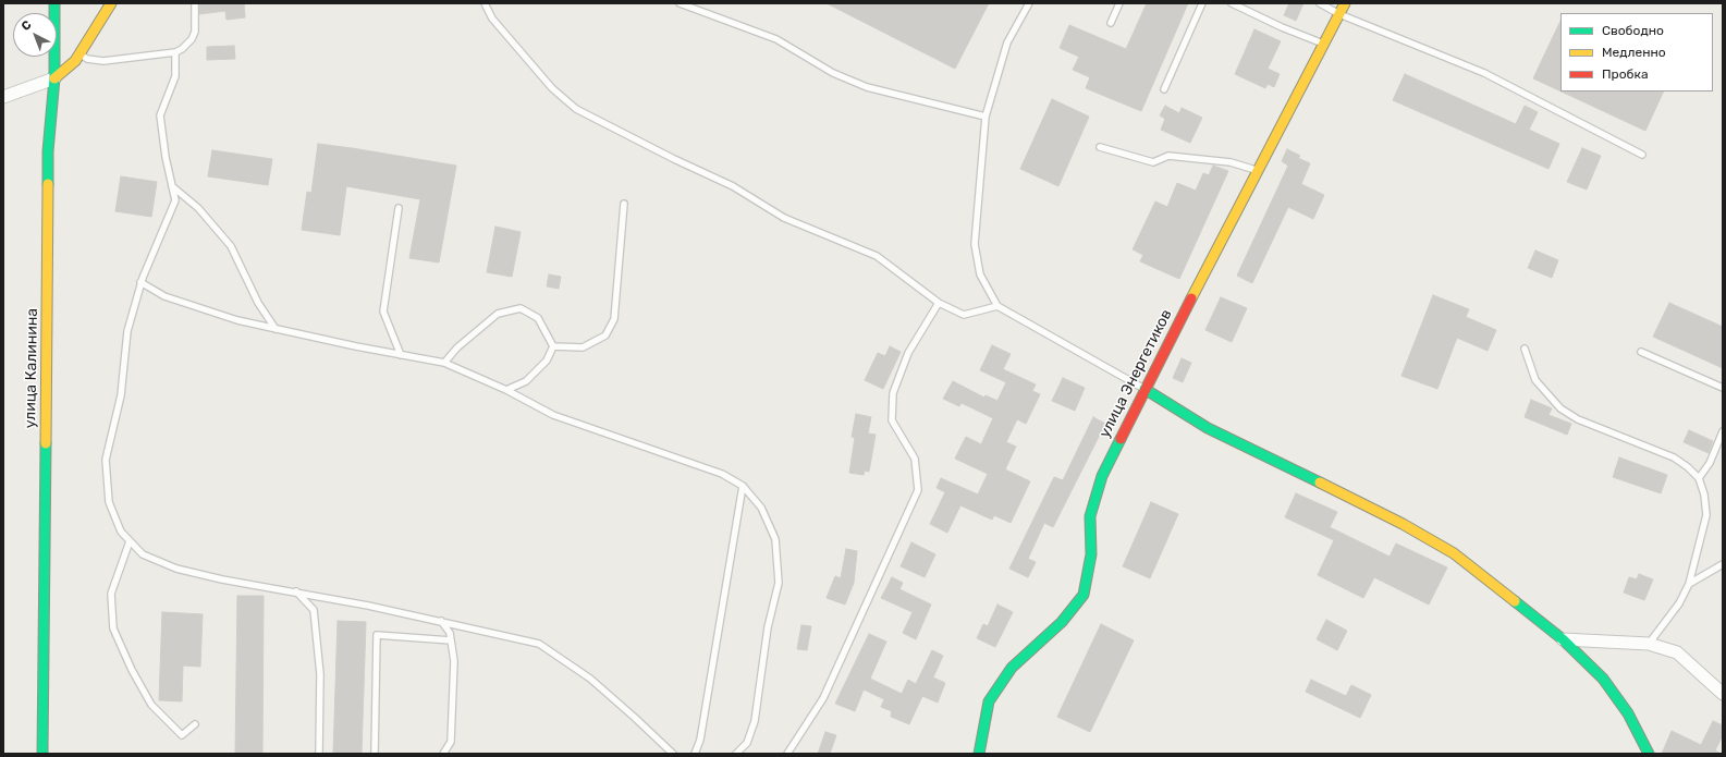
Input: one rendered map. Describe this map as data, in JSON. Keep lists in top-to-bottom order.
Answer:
{
  "streets": {
    "street": ["улица Калинина", "улица Энергетиков"]
  },
  "legend": ["Свободно", "Медленно", "Пробка"],
  "north": "top left"
}
